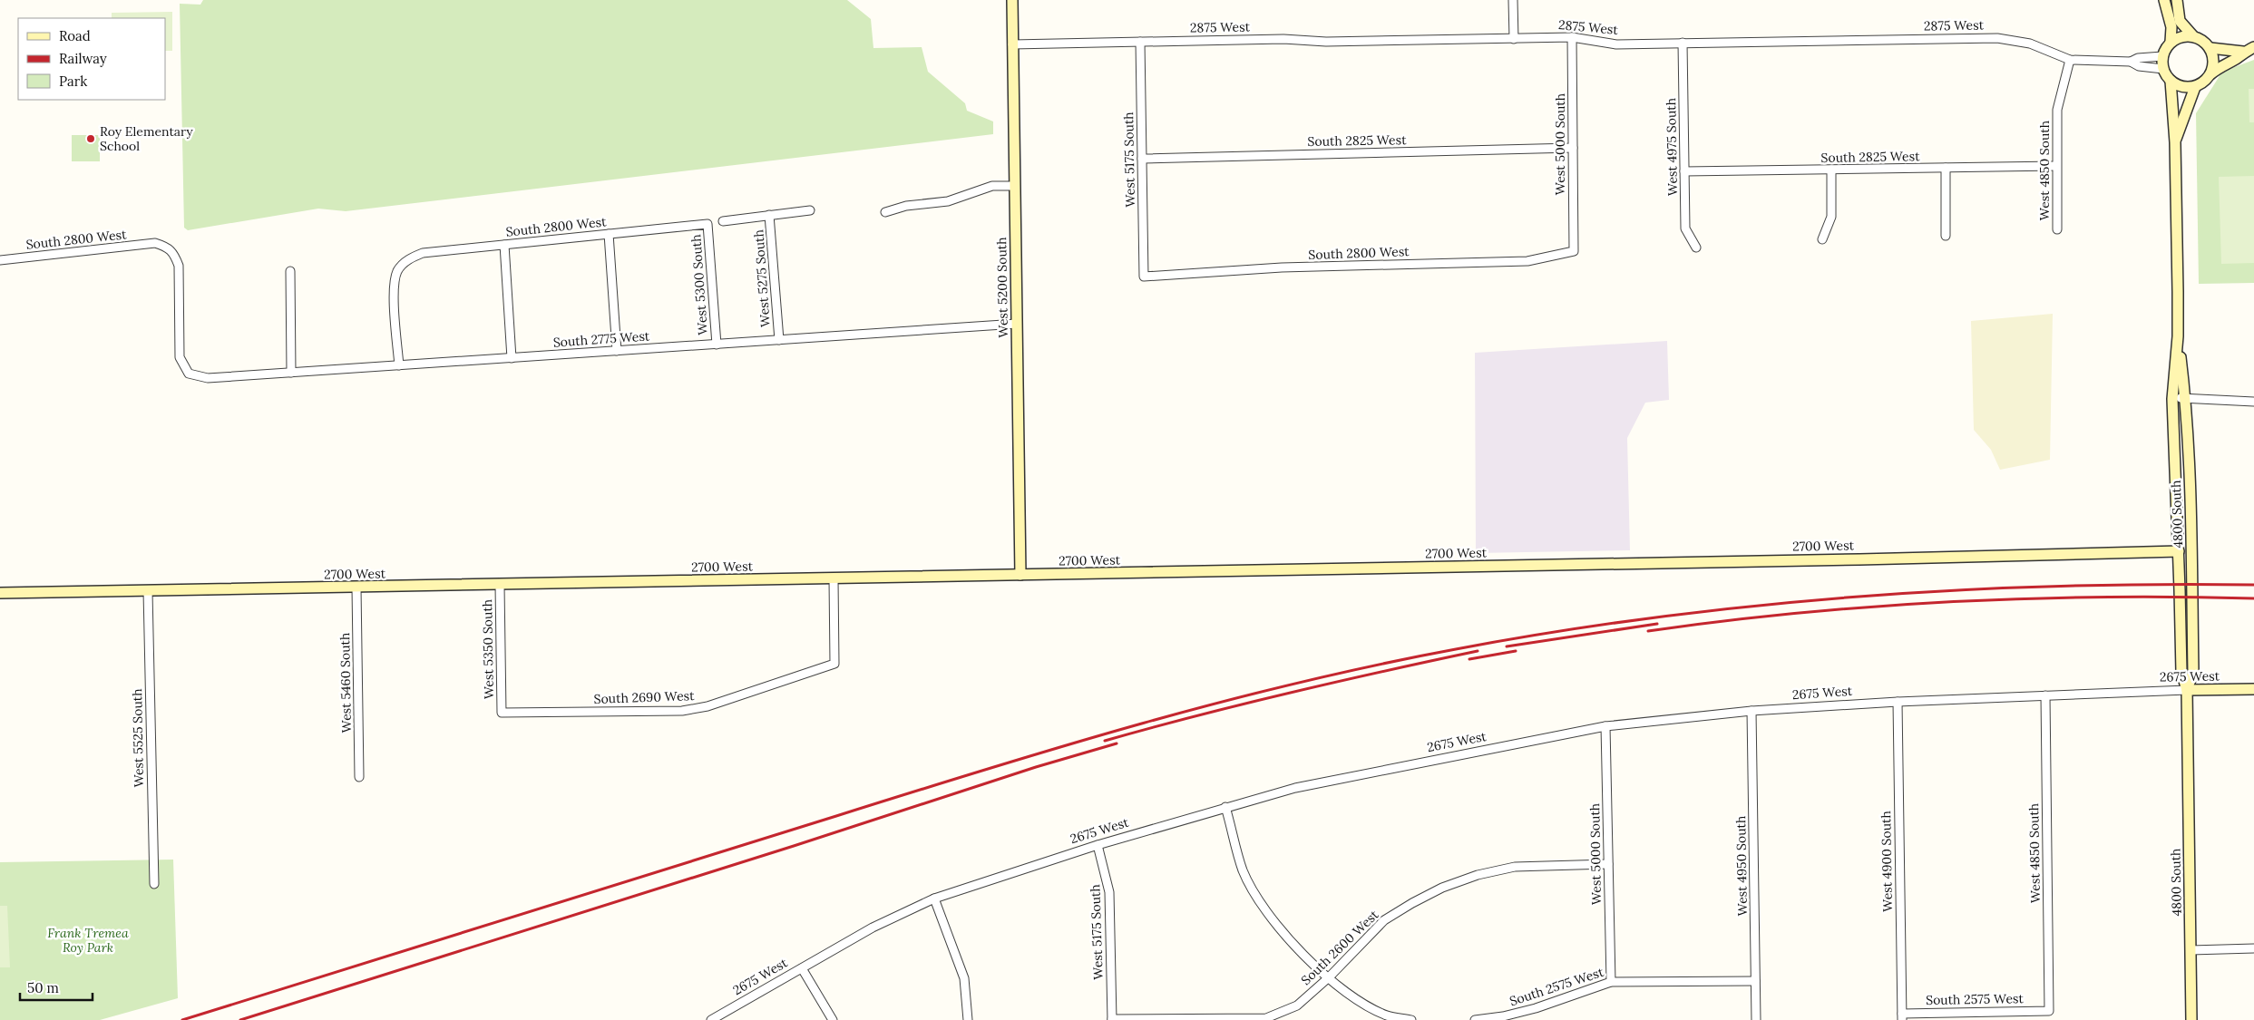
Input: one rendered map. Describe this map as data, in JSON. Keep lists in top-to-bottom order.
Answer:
{
  "streets": {
    "street": [
      "2875 West",
      "South 2825 West",
      "West 5000 South",
      "West 4975 South",
      "West 5175 South",
      "West 4850 South",
      "South 2800 West",
      "West 5275 South",
      "West 5300 South",
      "West 5200 South",
      "South 2775 West",
      "4800 South",
      "2700 West",
      "West 5350 South",
      "2675 West",
      "West 5460 South",
      "South 2690 West",
      "West 5525 South",
      "West 4900 South",
      "West 4950 South",
      "South 2600 West",
      "South 2575 West"
    ]
  },
  "crossings": [
    ["2875 West", "West 5000 South"],
    ["2875 West", "West 4975 South"],
    ["2875 West", "West 5175 South"],
    ["2875 West", "West 4850 South"],
    ["2875 West", "West 5200 South"],
    ["2875 West", "4800 South"],
    ["South 2825 West", "West 5000 South"],
    ["South 2825 West", "West 4975 South"],
    ["South 2825 West", "West 5175 South"],
    ["South 2825 West", "West 4850 South"],
    ["West 5000 South", "South 2800 West"],
    ["West 5000 South", "2675 West"],
    ["West 5000 South", "South 2600 West"],
    ["West 5000 South", "South 2575 West"],
    ["West 5175 South", "South 2800 West"],
    ["West 5175 South", "2675 West"],
    ["West 5175 South", "South 2600 West"],
    ["West 4850 South", "2675 West"],
    ["West 4850 South", "South 2575 West"],
    ["South 2800 West", "West 5300 South"],
    ["South 2800 West", "South 2775 West"],
    ["West 5275 South", "South 2775 West"],
    ["West 5300 South", "South 2775 West"],
    ["West 5200 South", "South 2775 West"],
    ["West 5200 South", "2700 West"],
    ["4800 South", "2700 West"],
    ["4800 South", "2675 West"],
    ["2700 West", "West 5350 South"],
    ["2700 West", "West 5460 South"],
    ["2700 West", "South 2690 West"],
    ["2700 West", "West 5525 South"],
    ["West 5350 South", "South 2690 West"],
    ["2675 West", "West 4900 South"],
    ["2675 West", "West 4950 South"],
    ["West 4900 South", "South 2575 West"],
    ["West 4950 South", "South 2575 West"]
  ],
  "parks": ["Frank Tremea Roy Park"],
  "places": ["Roy Elementary School"],
  "legend": ["Road", "Railway", "Park"],
  "scale_bar": "50 m"
}
